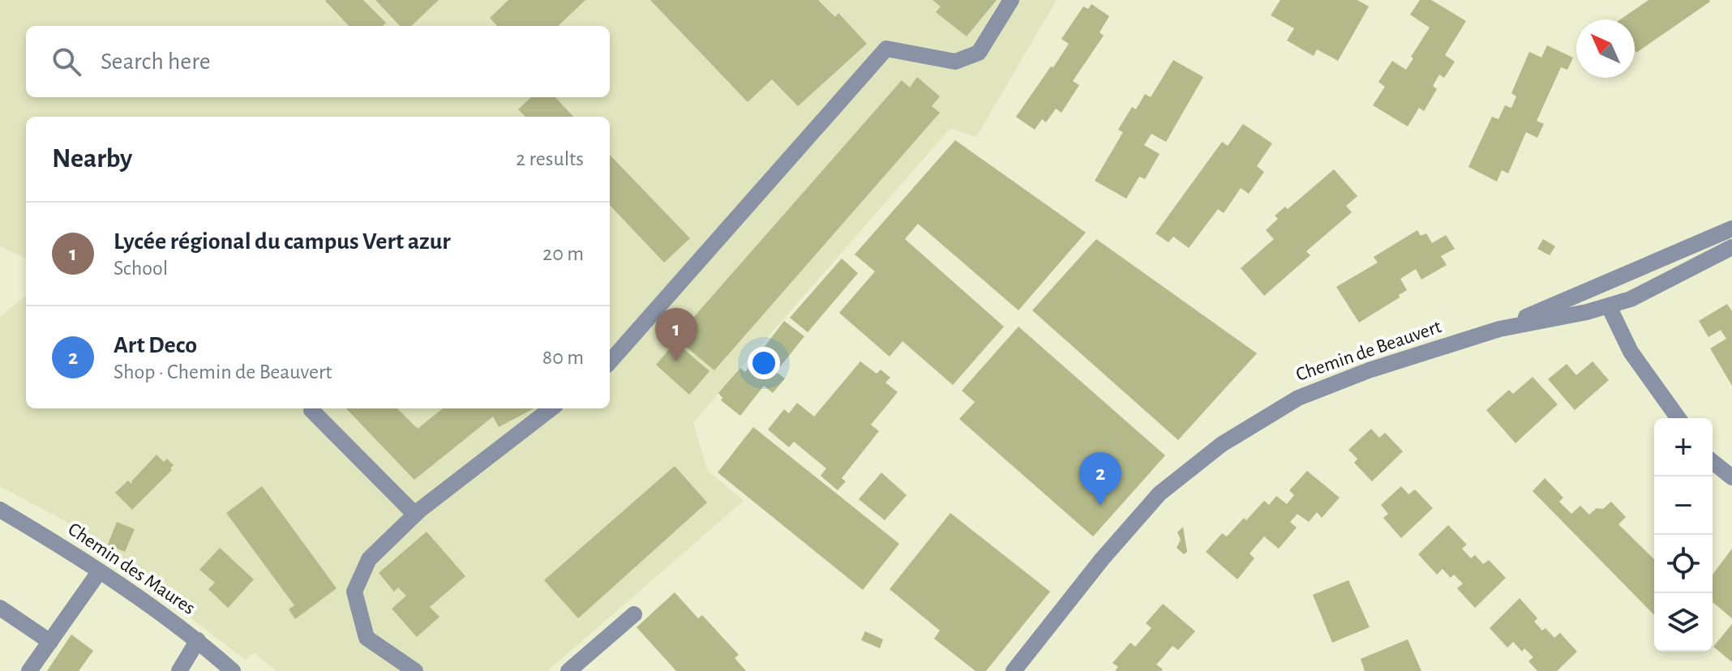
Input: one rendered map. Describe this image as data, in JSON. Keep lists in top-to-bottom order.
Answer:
{
  "streets": {
    "street": ["Chemin de Beauvert", "Chemin des Maures"]
  },
  "north": "top left",
  "page": {
    "search": "Search here",
    "heading": ["Nearby", "2 results"],
    "list": [
      {
        "mark": "1",
        "name": "Lycée régional du campus Vert azur",
        "note": "School",
        "value": "20 m"
      },
      {
        "mark": "2",
        "name": "Art Deco",
        "note": "Shop · Chemin de Beauvert",
        "value": "80 m"
      }
    ],
    "pins": ["1", "2"],
    "map_buttons": ["+", "−"]
  }
}
